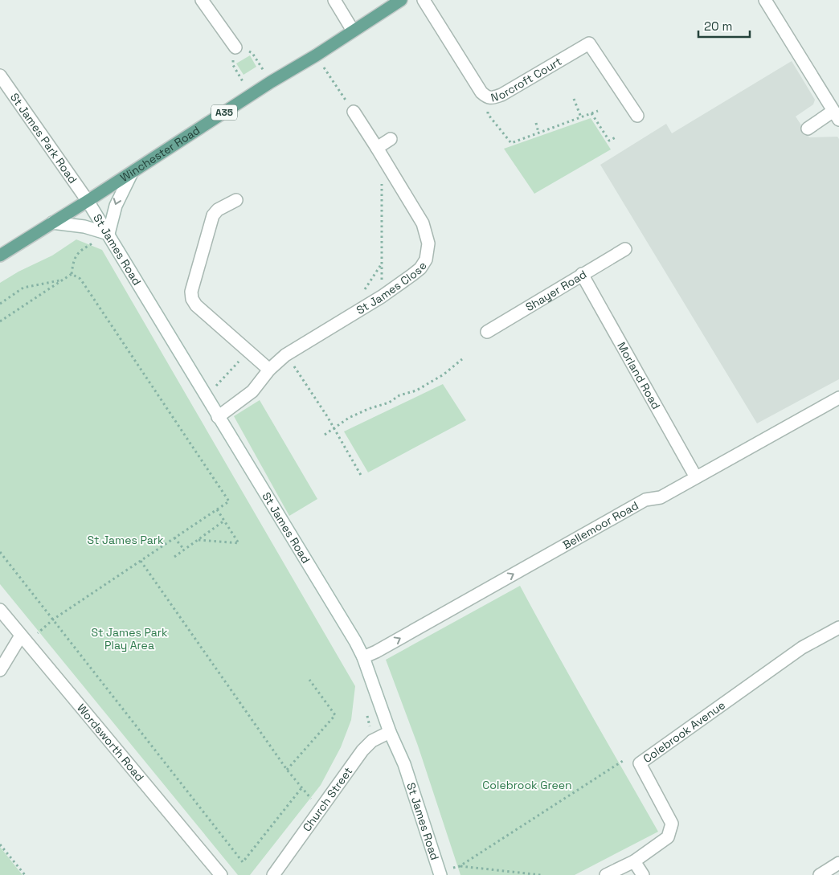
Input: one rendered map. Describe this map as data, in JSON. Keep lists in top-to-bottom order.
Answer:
{
  "streets": {
    "main road": ["A35", "Winchester Road"],
    "street": [
      "Norcroft Court",
      "St James Park Road",
      "St James Road",
      "St James Close",
      "Shayer Road",
      "Morland Road",
      "Bellemoor Road",
      "Colebrook Avenue",
      "Wordsworth Road",
      "Church Street"
    ]
  },
  "crossings": [
    ["St James Park Road", "Winchester Road"],
    ["St James Park Road", "St James Road"],
    ["Winchester Road", "St James Road"],
    ["St James Road", "St James Close"],
    ["St James Road", "Bellemoor Road"],
    ["St James Road", "Church Street"],
    ["Shayer Road", "Morland Road"],
    ["Morland Road", "Bellemoor Road"]
  ],
  "one_way": ["Bellemoor Road"],
  "parks": ["St James Park", "St James Park Play Area", "Colebrook Green"],
  "scale_bar": "20 m"
}
